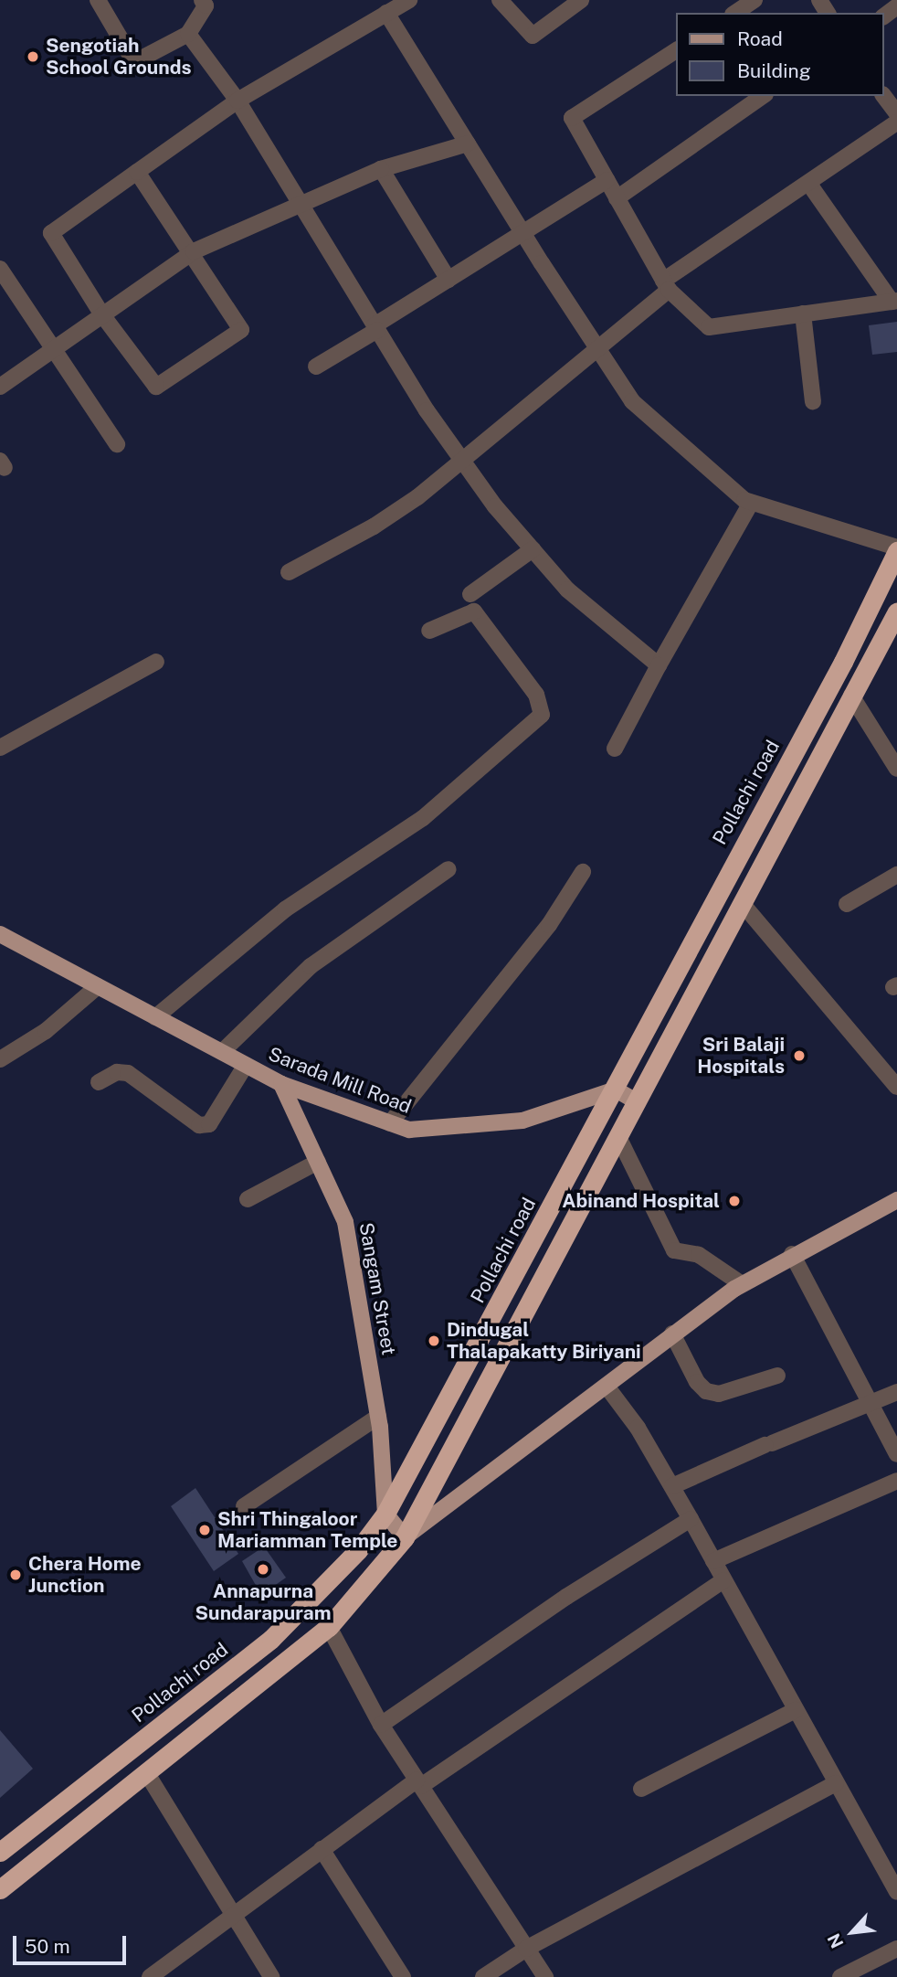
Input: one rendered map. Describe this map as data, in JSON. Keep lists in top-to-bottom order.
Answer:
{
  "streets": {
    "highway": ["Pollachi road"],
    "main road": ["Sarada Mill Road", "Sangam Street"]
  },
  "crossings": [
    ["Pollachi road", "Sarada Mill Road"],
    ["Pollachi road", "Sangam Street"],
    ["Sarada Mill Road", "Sangam Street"]
  ],
  "places": [
    "Sengotiah School Grounds",
    "Sri Balaji Hospitals",
    "Abinand Hospital",
    "Dindugal Thalapakatty Biriyani",
    "Shri Thingaloor Mariamman Temple",
    "Annapurna Sundarapuram",
    "Chera Home Junction"
  ],
  "legend": ["Road", "Building"],
  "scale_bar": "50 m",
  "north": "bottom left"
}
